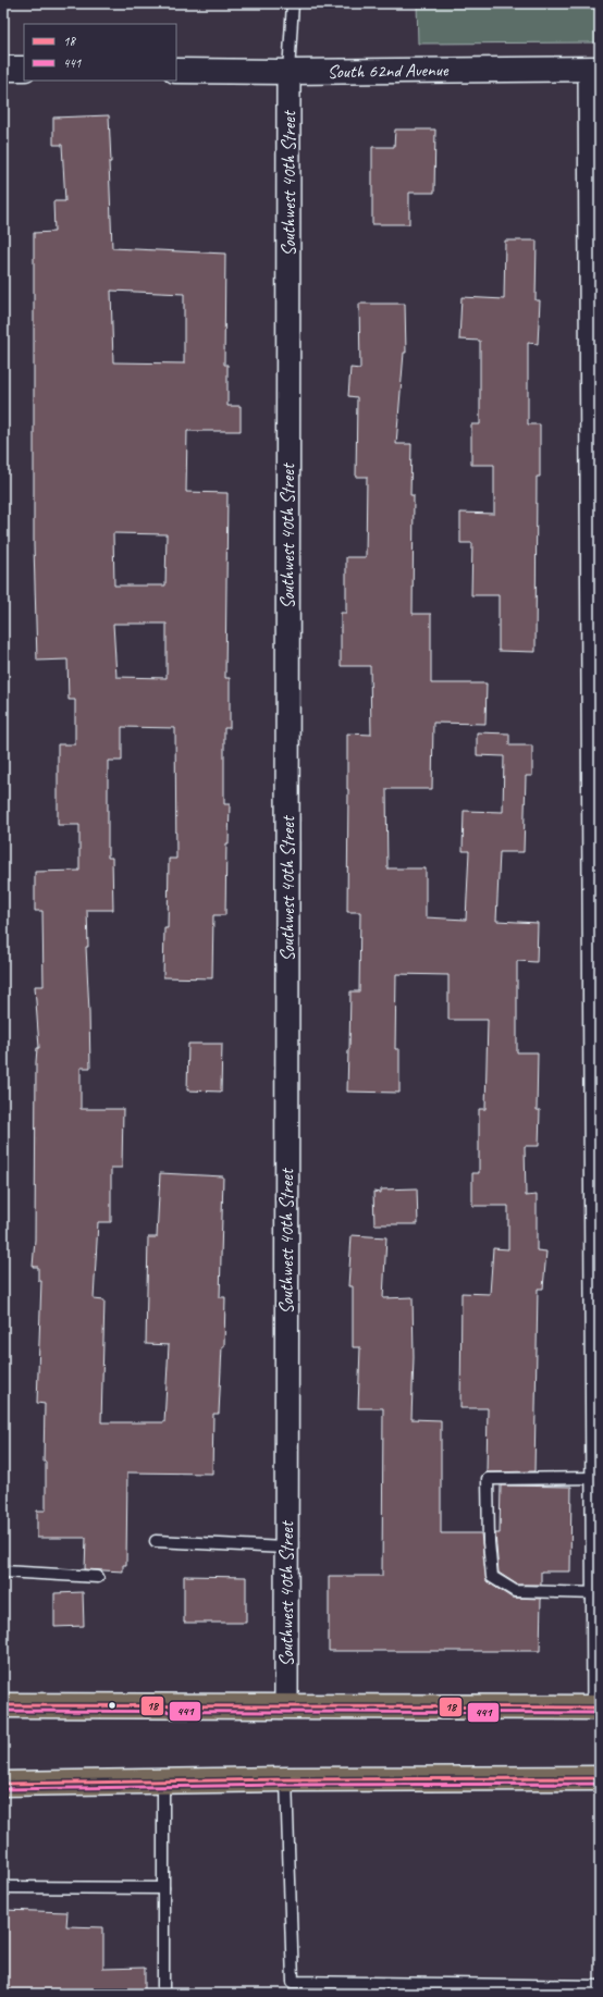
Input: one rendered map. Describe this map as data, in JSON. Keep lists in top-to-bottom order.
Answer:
{
  "streets": {
    "street": ["South 62nd Avenue", "Southwest 40th Street"]
  },
  "crossings": [
    ["South 62nd Avenue", "Southwest 40th Street"]
  ],
  "lines": ["transit line 18", "transit line 441"],
  "legend": ["18", "441"]
}
